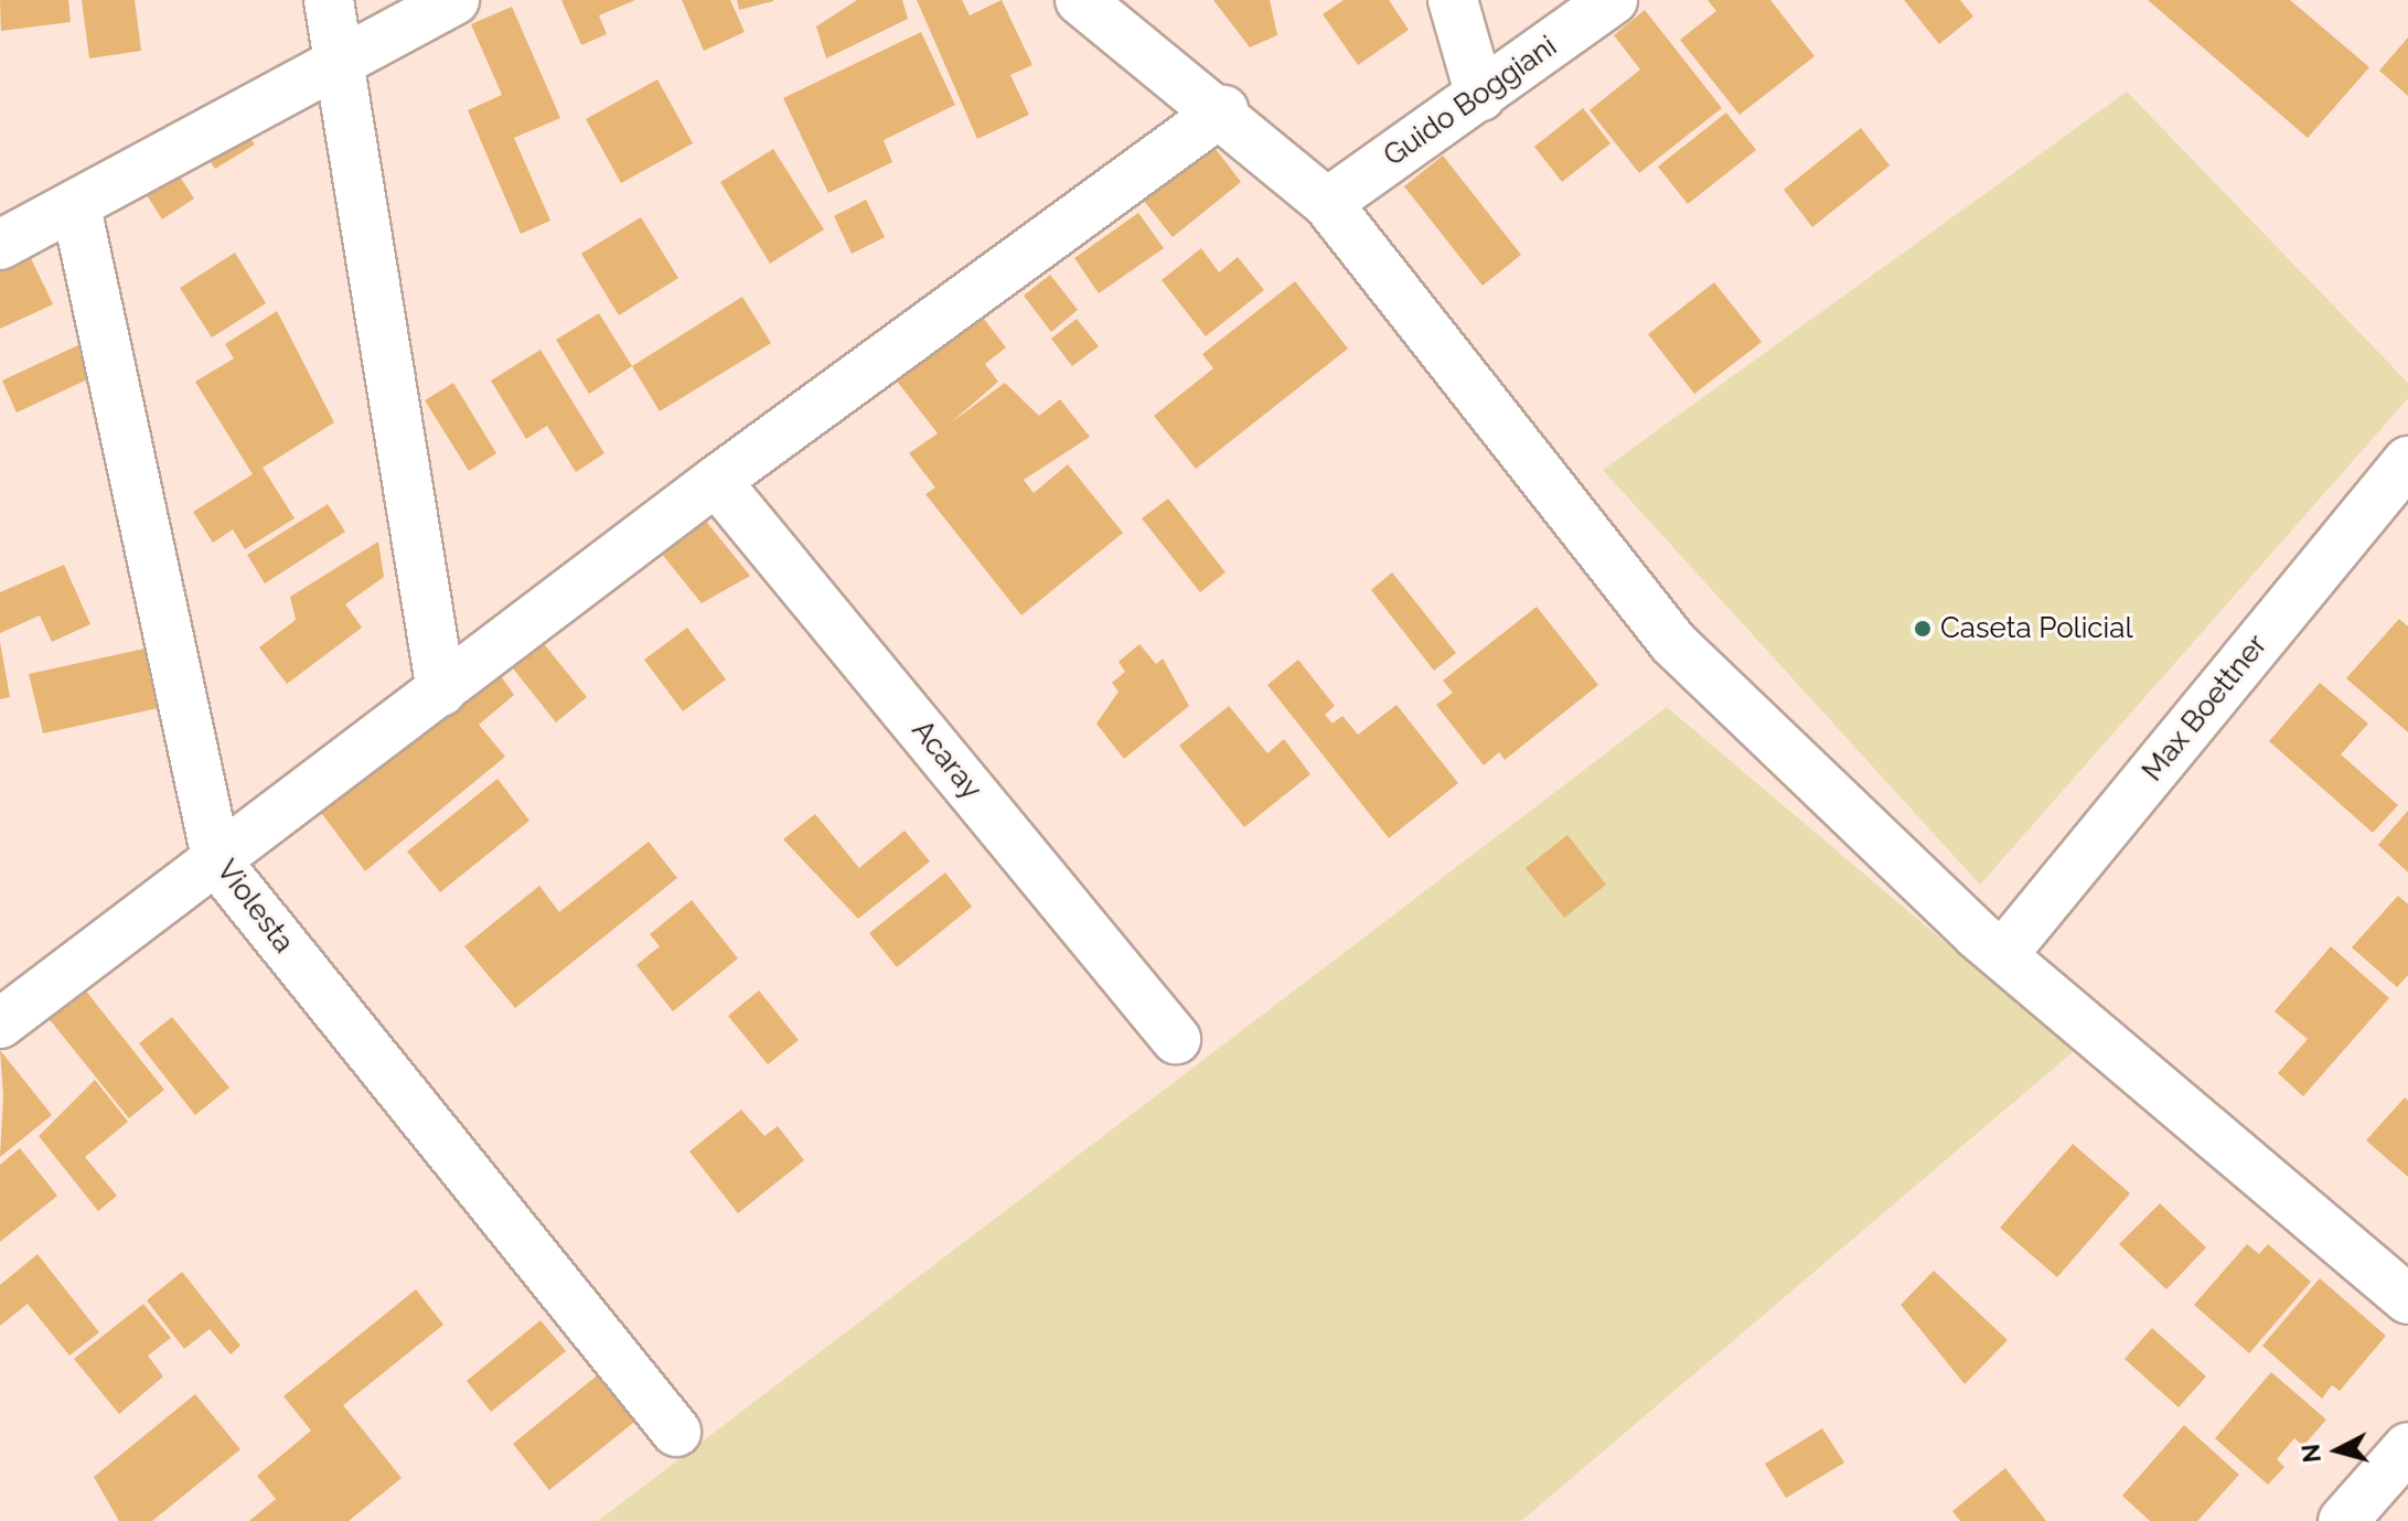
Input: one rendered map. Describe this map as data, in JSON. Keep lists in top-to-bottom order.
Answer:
{
  "streets": {
    "street": [
      "Guido Boggiani",
      "Max Boettner",
      "Acaray",
      "Violesta"
    ]
  },
  "places": ["Caseta Policial"],
  "north": "left"
}
